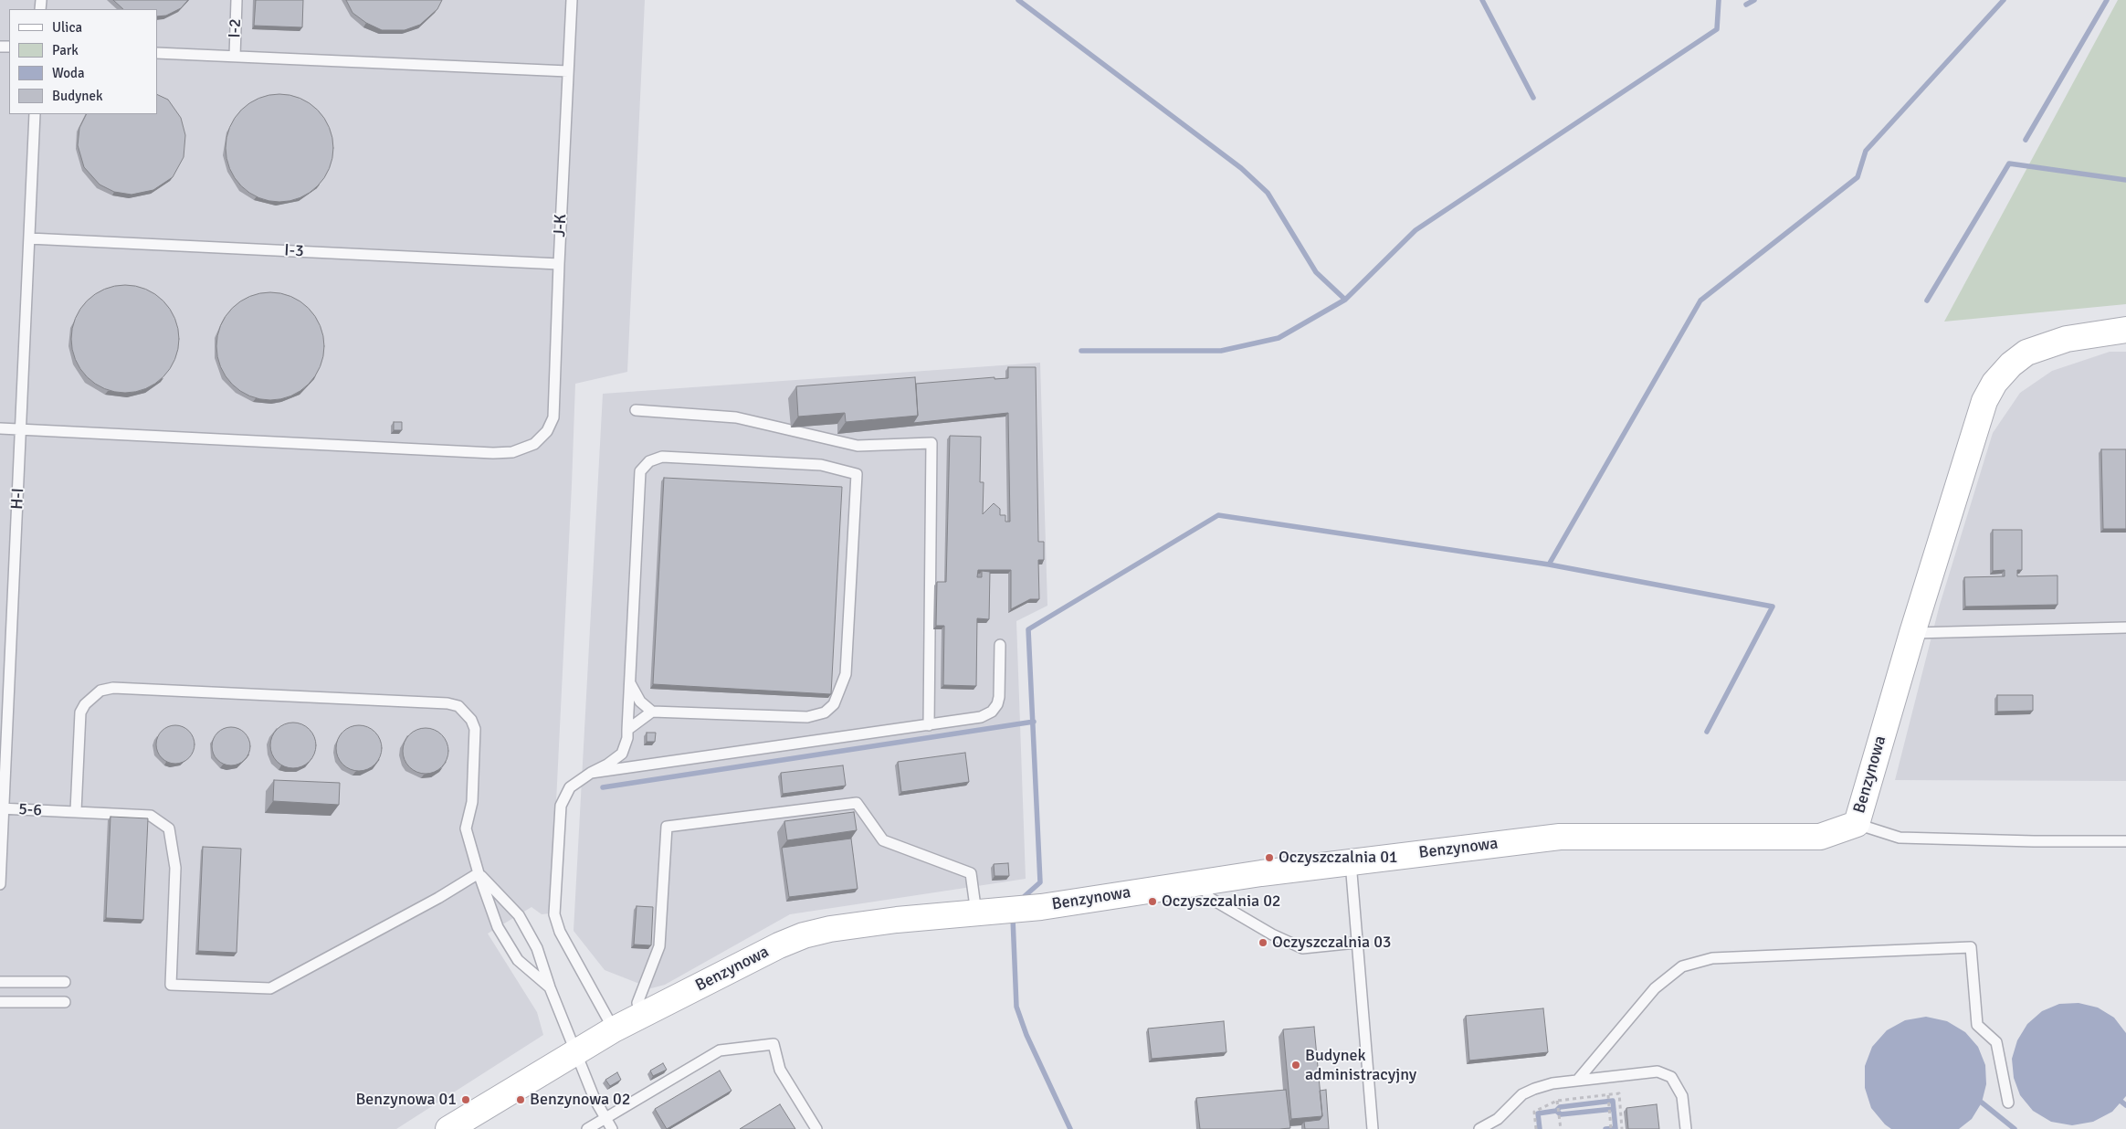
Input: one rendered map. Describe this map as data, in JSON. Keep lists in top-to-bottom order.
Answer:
{
  "streets": {
    "street": ["Benzynowa"],
    "lane": [
      "I-2",
      "J-K",
      "I-3",
      "H-I",
      "5-6"
    ]
  },
  "crossings": [
    ["J-K", "I-3"],
    ["J-K", "H-I"],
    ["I-3", "H-I"],
    ["H-I", "5-6"]
  ],
  "places": [
    "Oczyszczalnia 01",
    "Oczyszczalnia 02",
    "Oczyszczalnia 03",
    "Budynek administracyjny",
    "Benzynowa 01",
    "Benzynowa 02"
  ],
  "legend": [
    "Ulica",
    "Park",
    "Woda",
    "Budynek"
  ]
}
